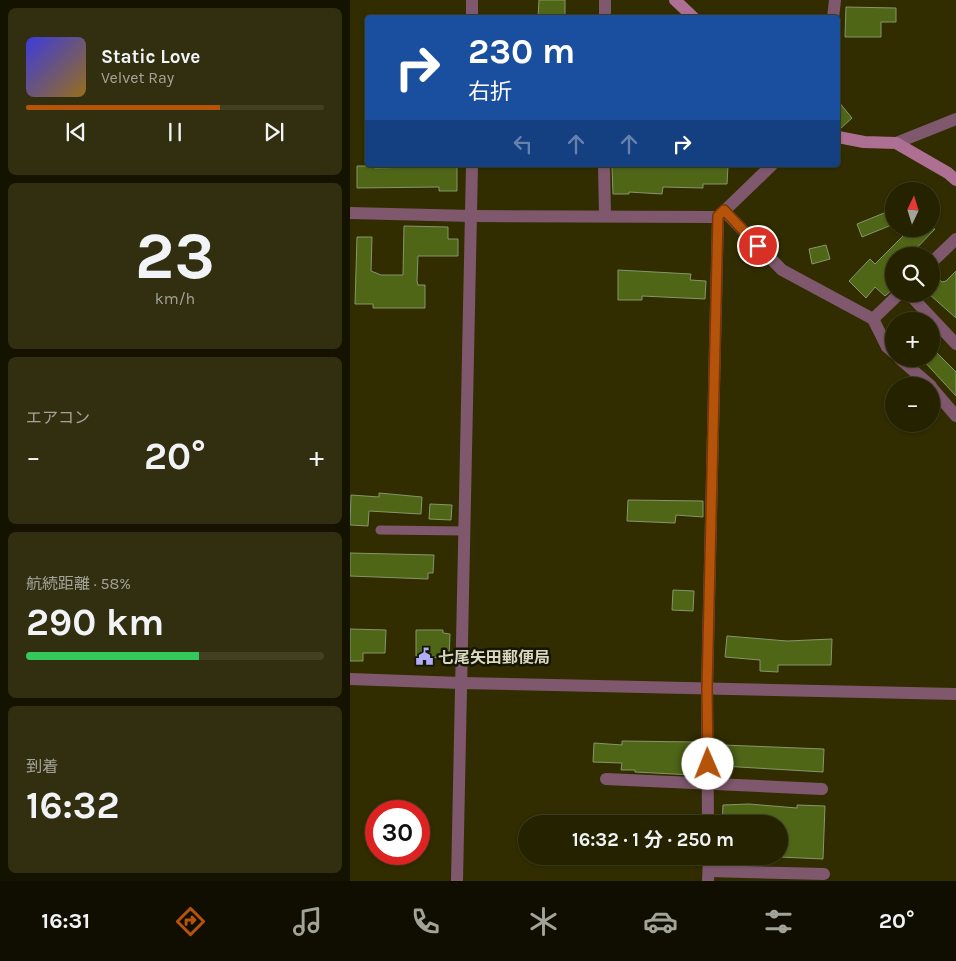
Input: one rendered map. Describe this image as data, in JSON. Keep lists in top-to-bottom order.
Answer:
{
  "places": {
    "public building": ["七尾矢田郵便局"]
  },
  "north": "top",
  "page": {
    "turn": ["230 m", "右折"],
    "song": ["Static Love", "Velvet Ray"],
    "map_buttons": ["+", "−"],
    "tile": [
      ["23", "km/h"],
      "エアコン",
      ["航続距離 · 58%", "290 km"],
      ["到着", "16:32"]
    ],
    "heat": ["−", "20°", "+"],
    "limit": "30",
    "trip": "16:32 · 1 分 · 250 m",
    "tabs": ["16:31", "20°"]
  }
}
